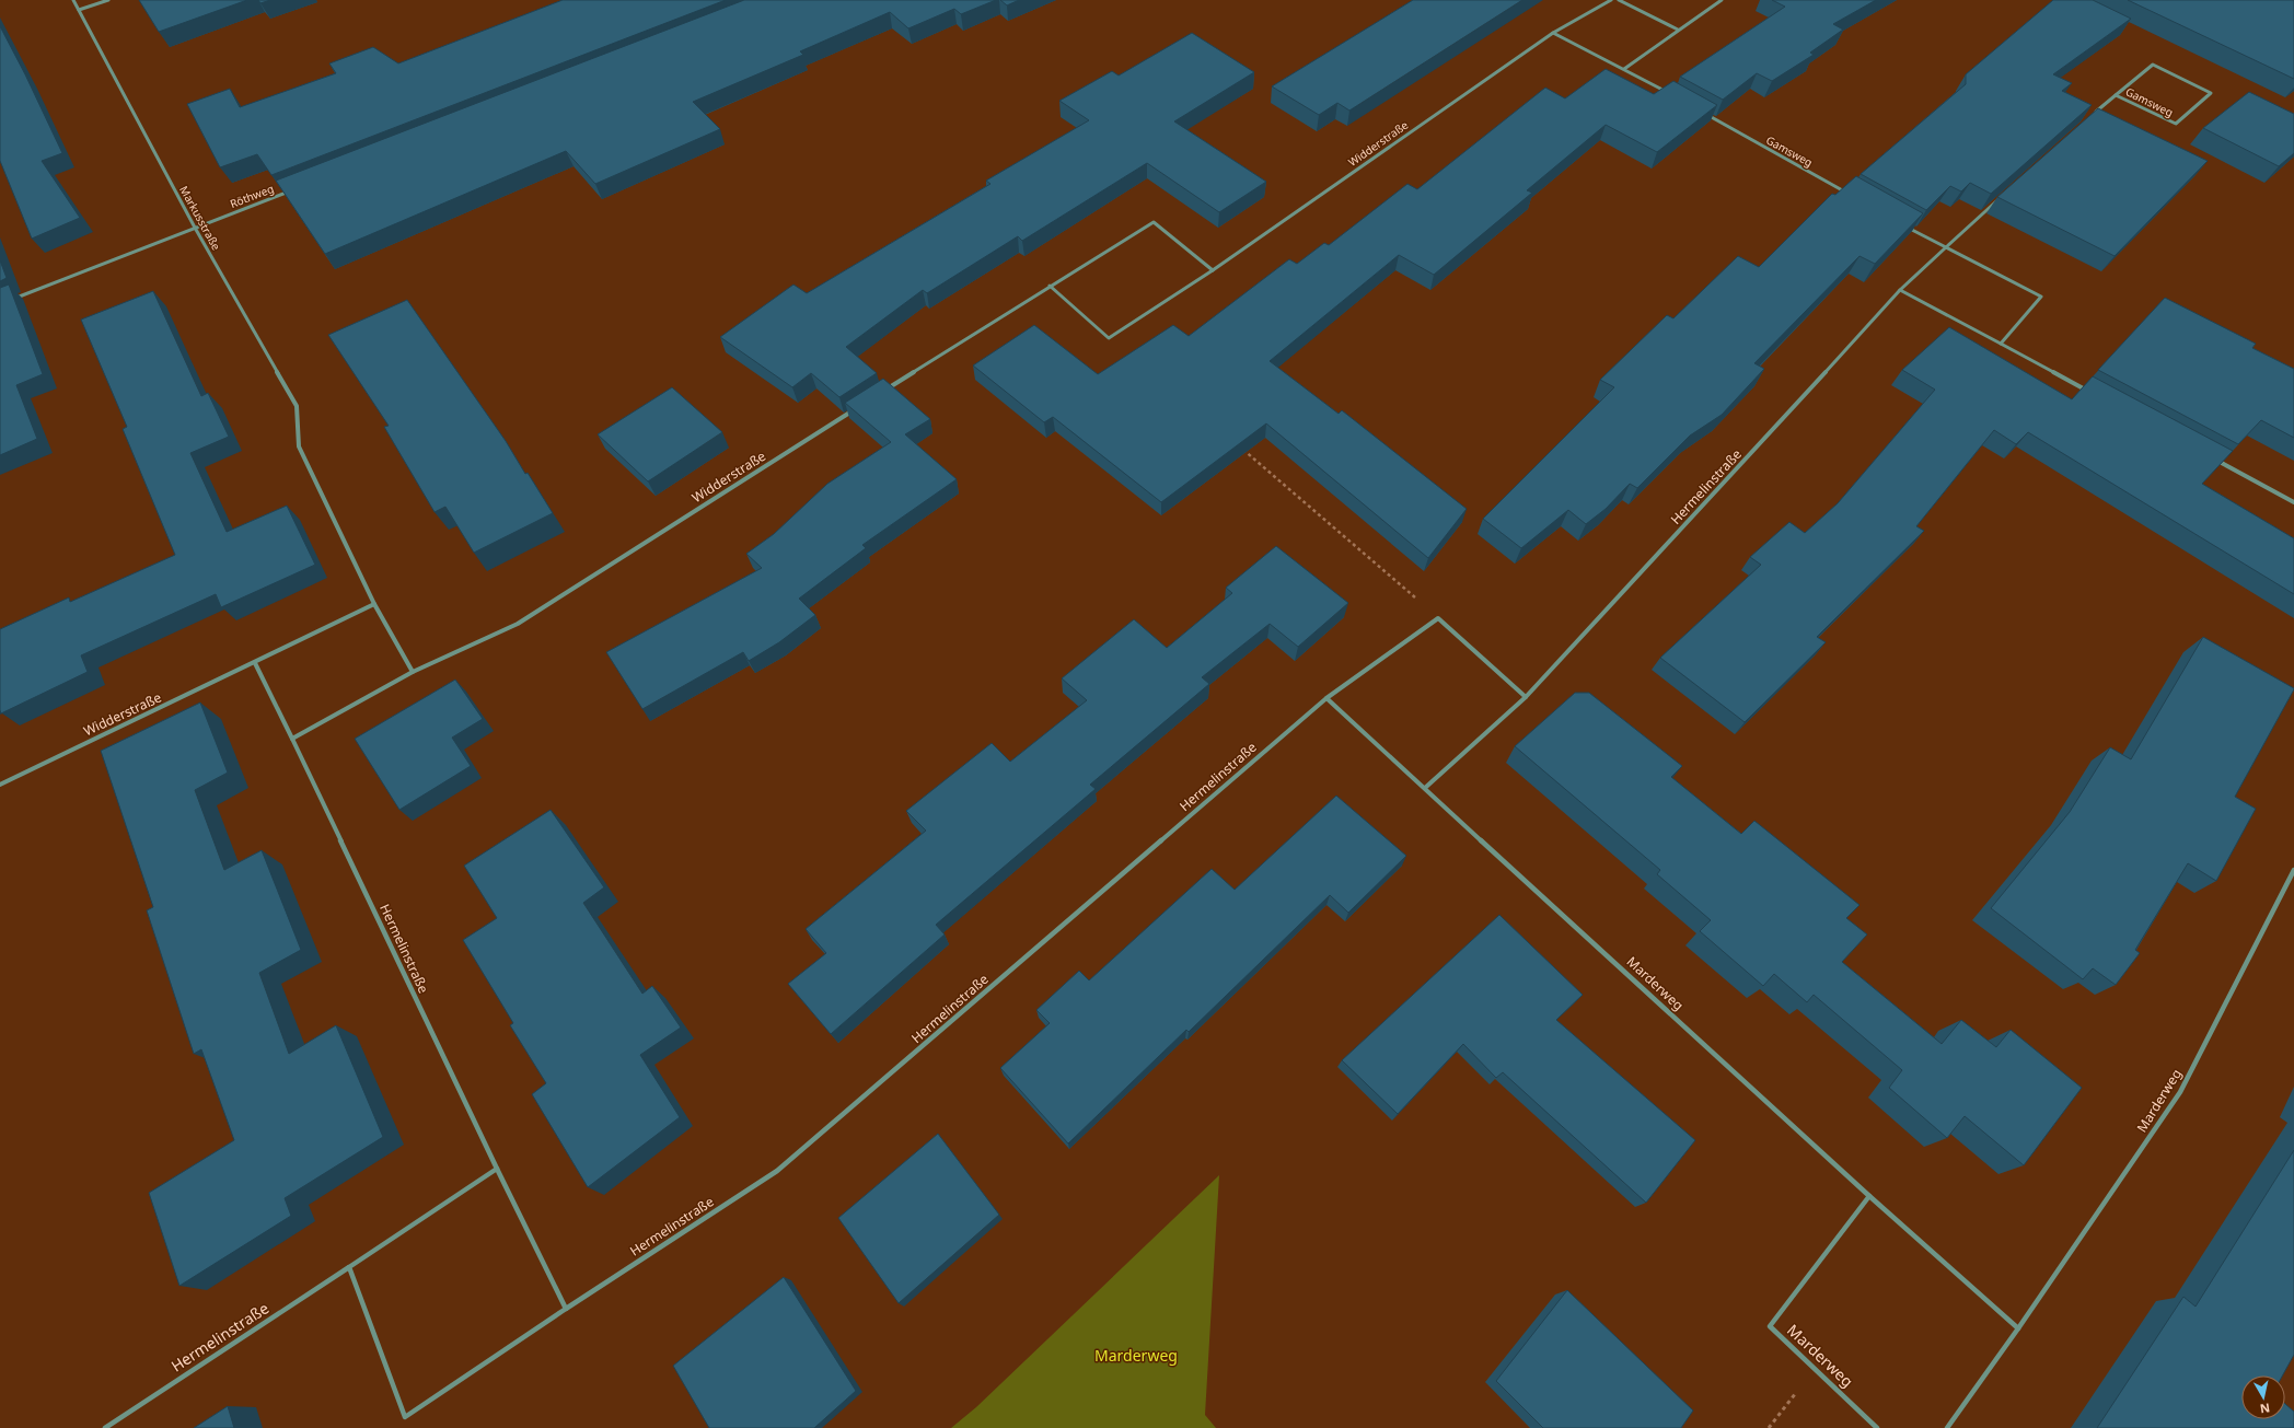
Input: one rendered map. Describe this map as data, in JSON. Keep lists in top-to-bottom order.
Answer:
{
  "streets": {
    "street": [
      "Gamsweg",
      "Widderstraße",
      "Röthweg",
      "Markusstraße",
      "Hermelinstraße",
      "Marderweg"
    ]
  },
  "crossings": [
    ["Widderstraße", "Markusstraße"],
    ["Widderstraße", "Hermelinstraße"],
    ["Röthweg", "Markusstraße"],
    ["Hermelinstraße", "Marderweg"]
  ],
  "parks": ["Marderweg"],
  "north": "bottom"
}
